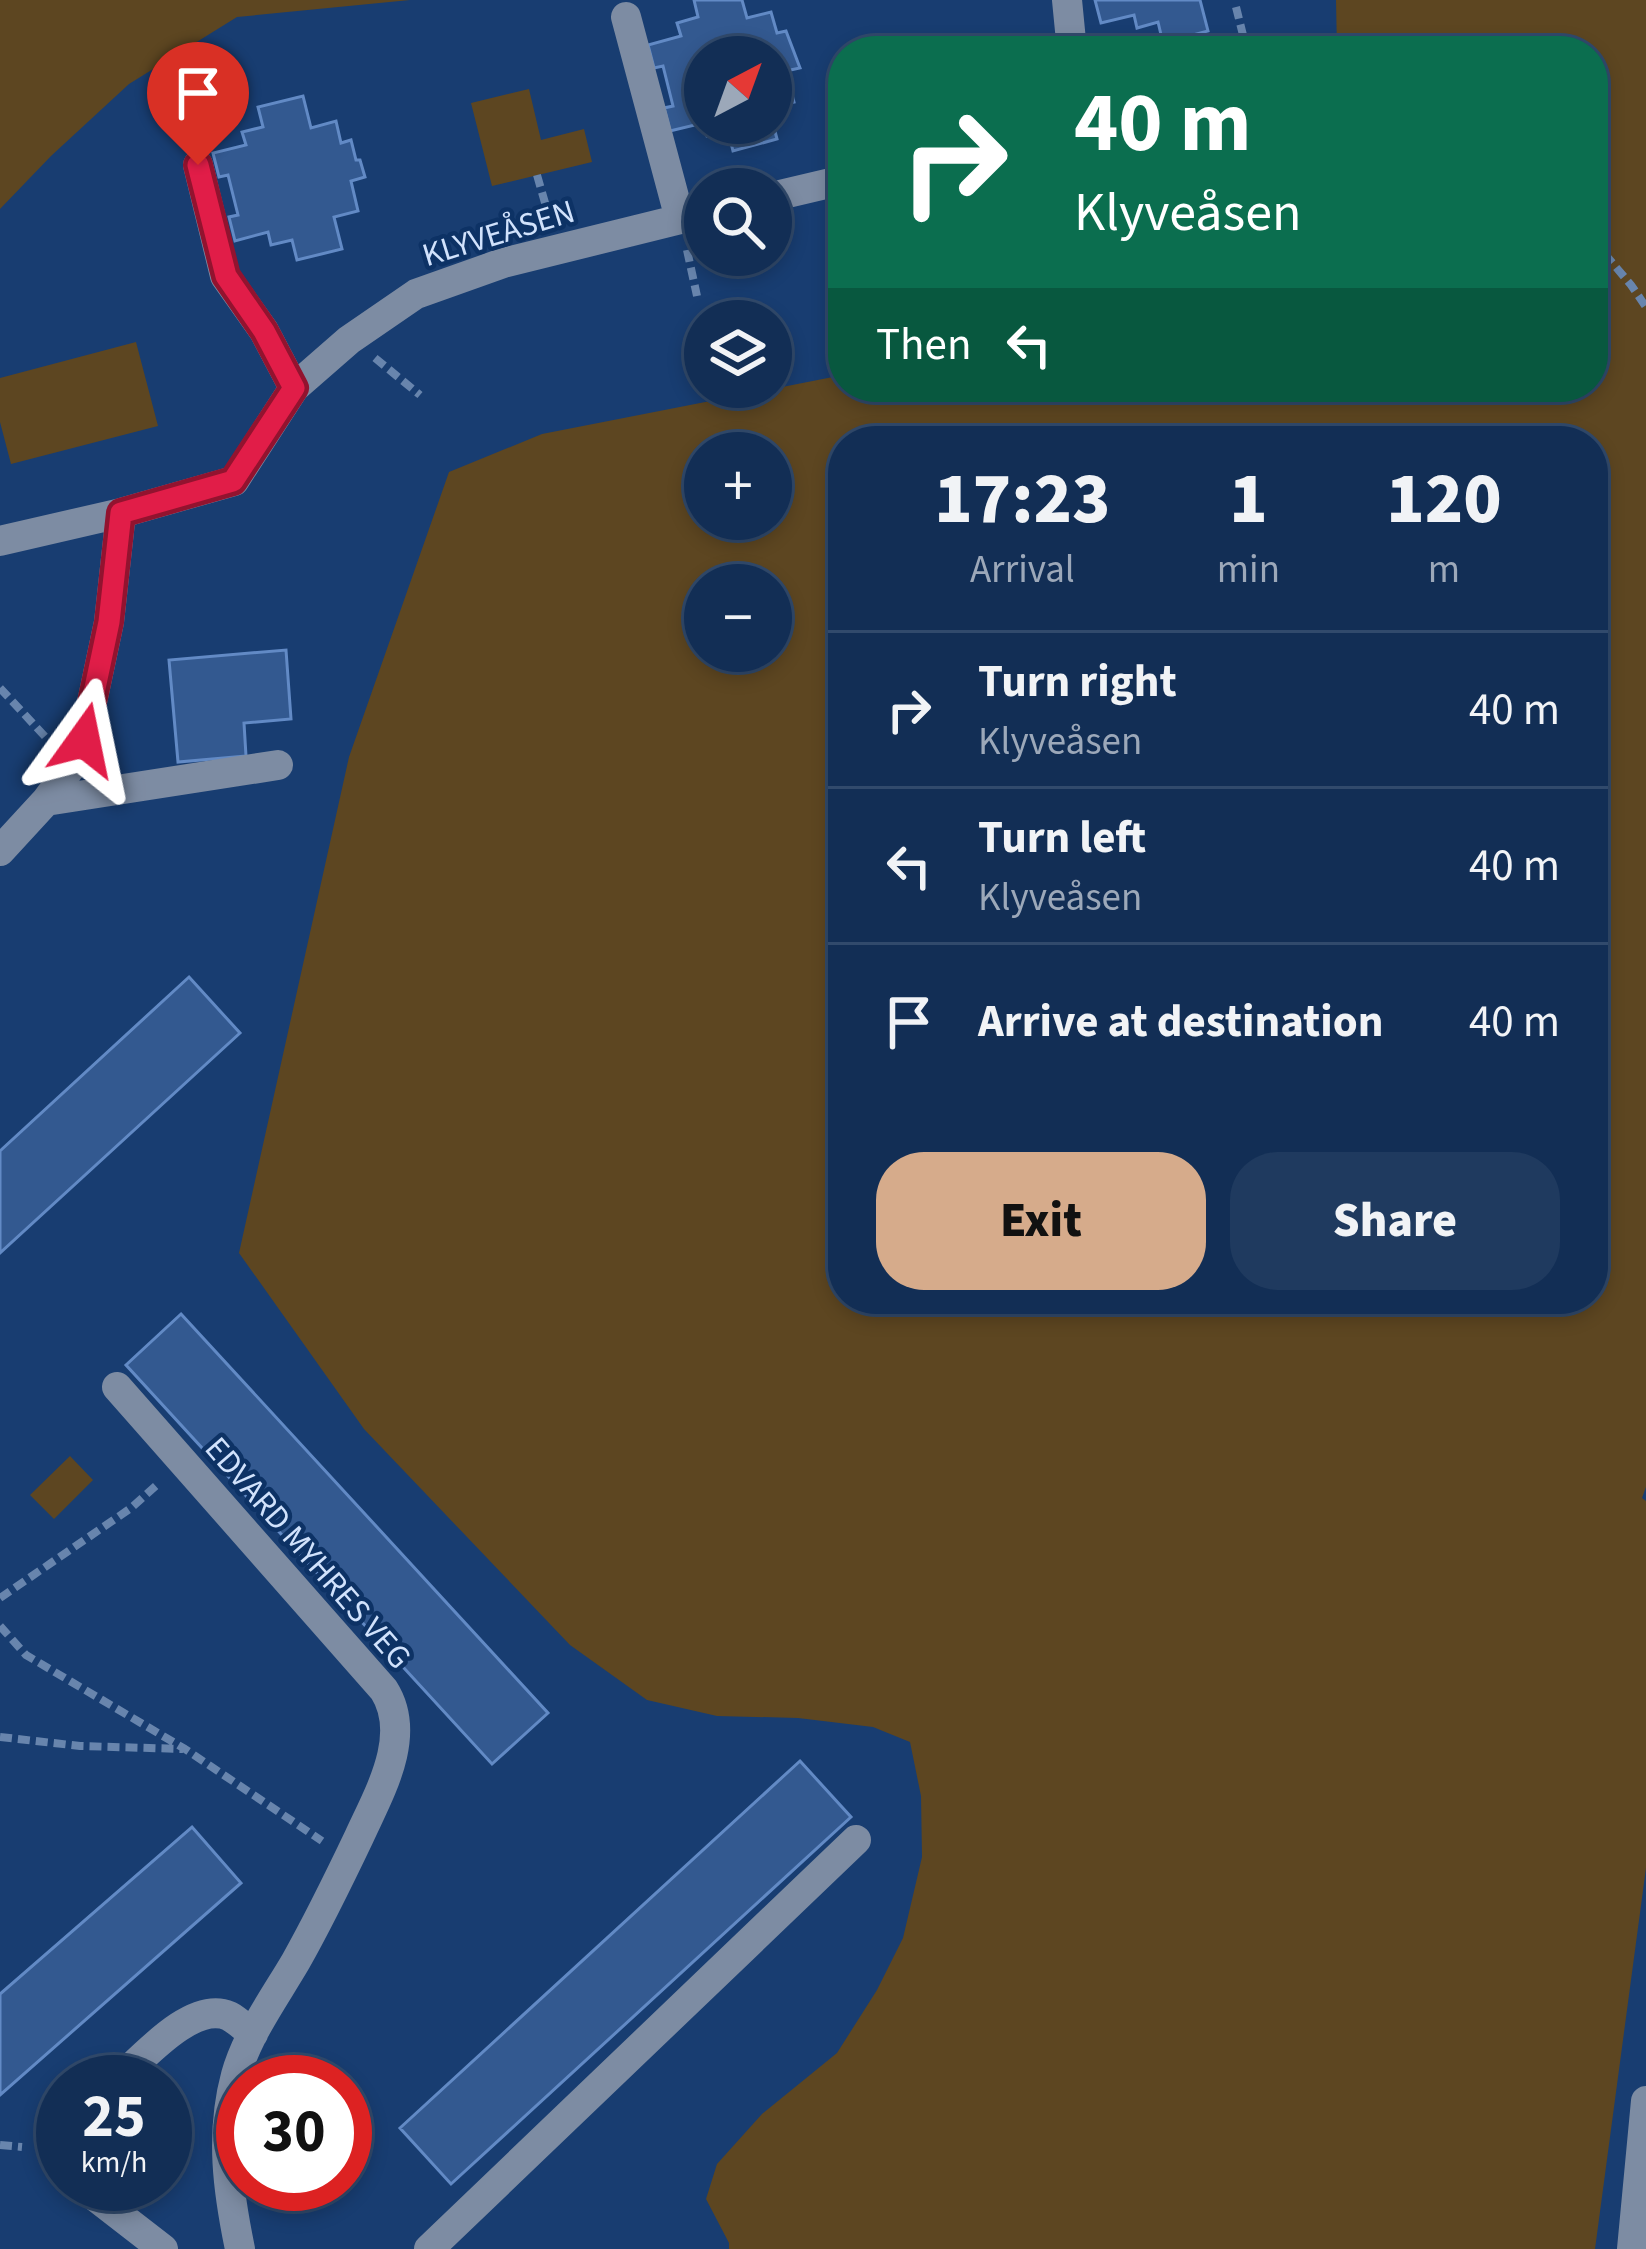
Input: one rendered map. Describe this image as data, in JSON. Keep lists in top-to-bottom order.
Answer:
{
  "streets": {
    "street": ["KLYVEÅSEN", "EDVARD MYHRES VEG"]
  },
  "north": "top right",
  "page": {
    "map_buttons": ["+", "−"],
    "turn": ["40 m", "Klyveåsen"],
    "then": "Then",
    "eta": [
      "17:23",
      "Arrival",
      "1",
      "min",
      "120",
      "m"
    ],
    "list": [
      {
        "name": "Turn right",
        "note": "Klyveåsen",
        "value": "40 m"
      },
      {
        "name": "Turn left",
        "note": "Klyveåsen",
        "value": "40 m"
      },
      {
        "name": "Arrive at destination",
        "value": "40 m"
      }
    ],
    "buttons": ["Exit", "Share"],
    "speed": "25 km/h",
    "limit": "30"
  }
}
